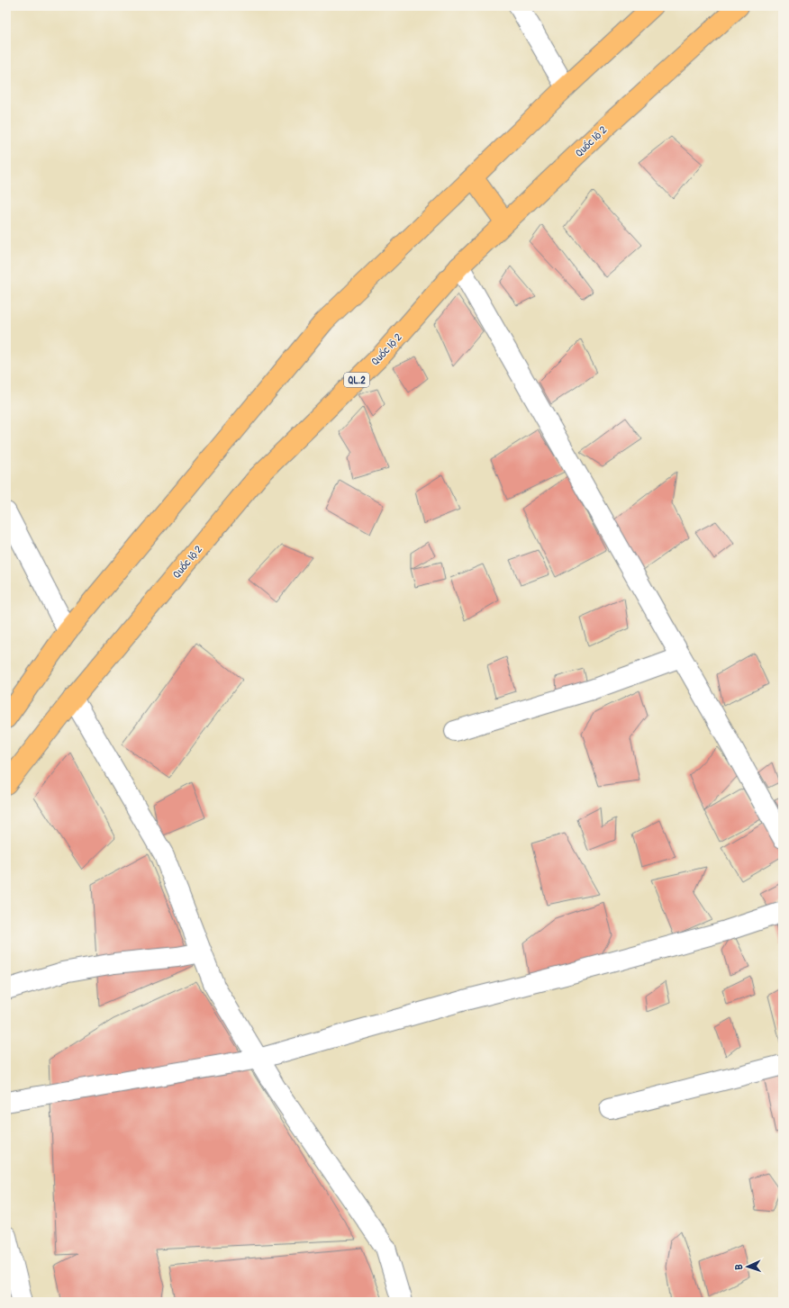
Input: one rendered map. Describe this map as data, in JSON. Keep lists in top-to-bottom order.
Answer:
{
  "streets": {
    "highway": ["Quốc lộ 2", "QL.2"]
  },
  "north": "left"
}
